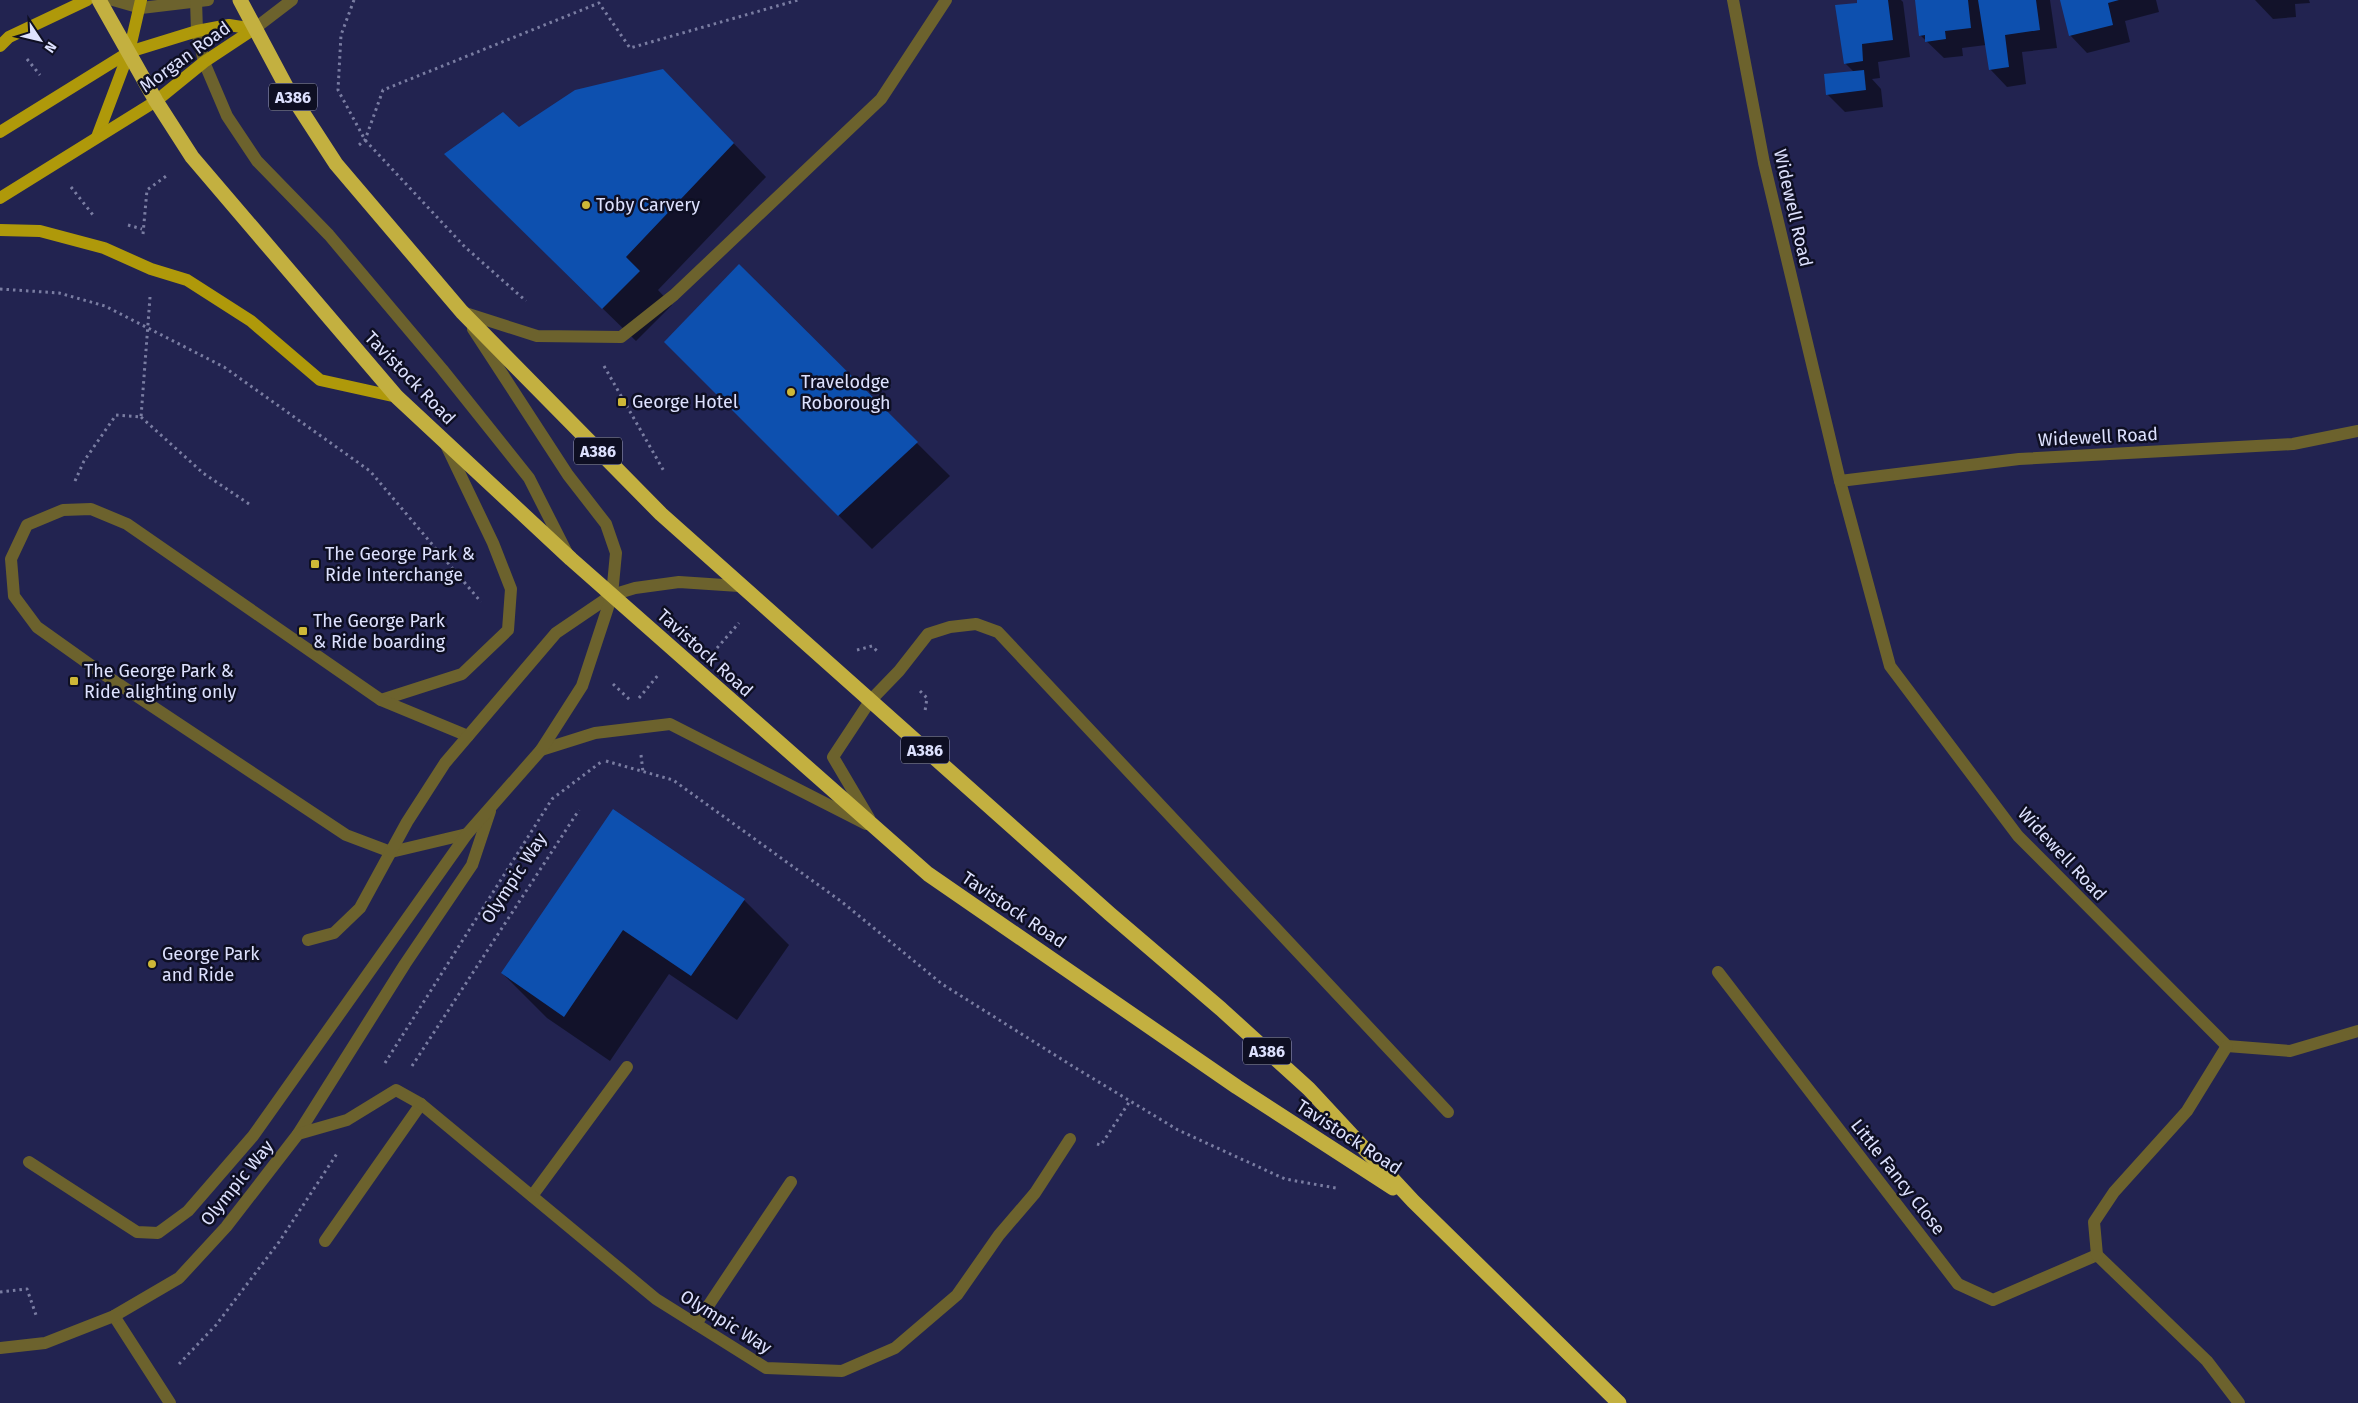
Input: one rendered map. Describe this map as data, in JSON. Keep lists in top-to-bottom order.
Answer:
{
  "streets": {
    "highway": ["A386", "Tavistock Road"],
    "main road": ["Morgan Road"],
    "street": ["Widewell Road", "Olympic Way", "Little Fancy Close"]
  },
  "crossings": [
    ["Morgan Road", "Tavistock Road"]
  ],
  "places": {
    "other": ["Toby Carvery", "Travelodge Roborough", "George Park and Ride"],
    "transit": [
      "George Hotel",
      "The George Park & Ride Interchange",
      "The George Park & Ride boarding",
      "The George Park & Ride alighting only"
    ]
  },
  "north": "bottom right"
}
